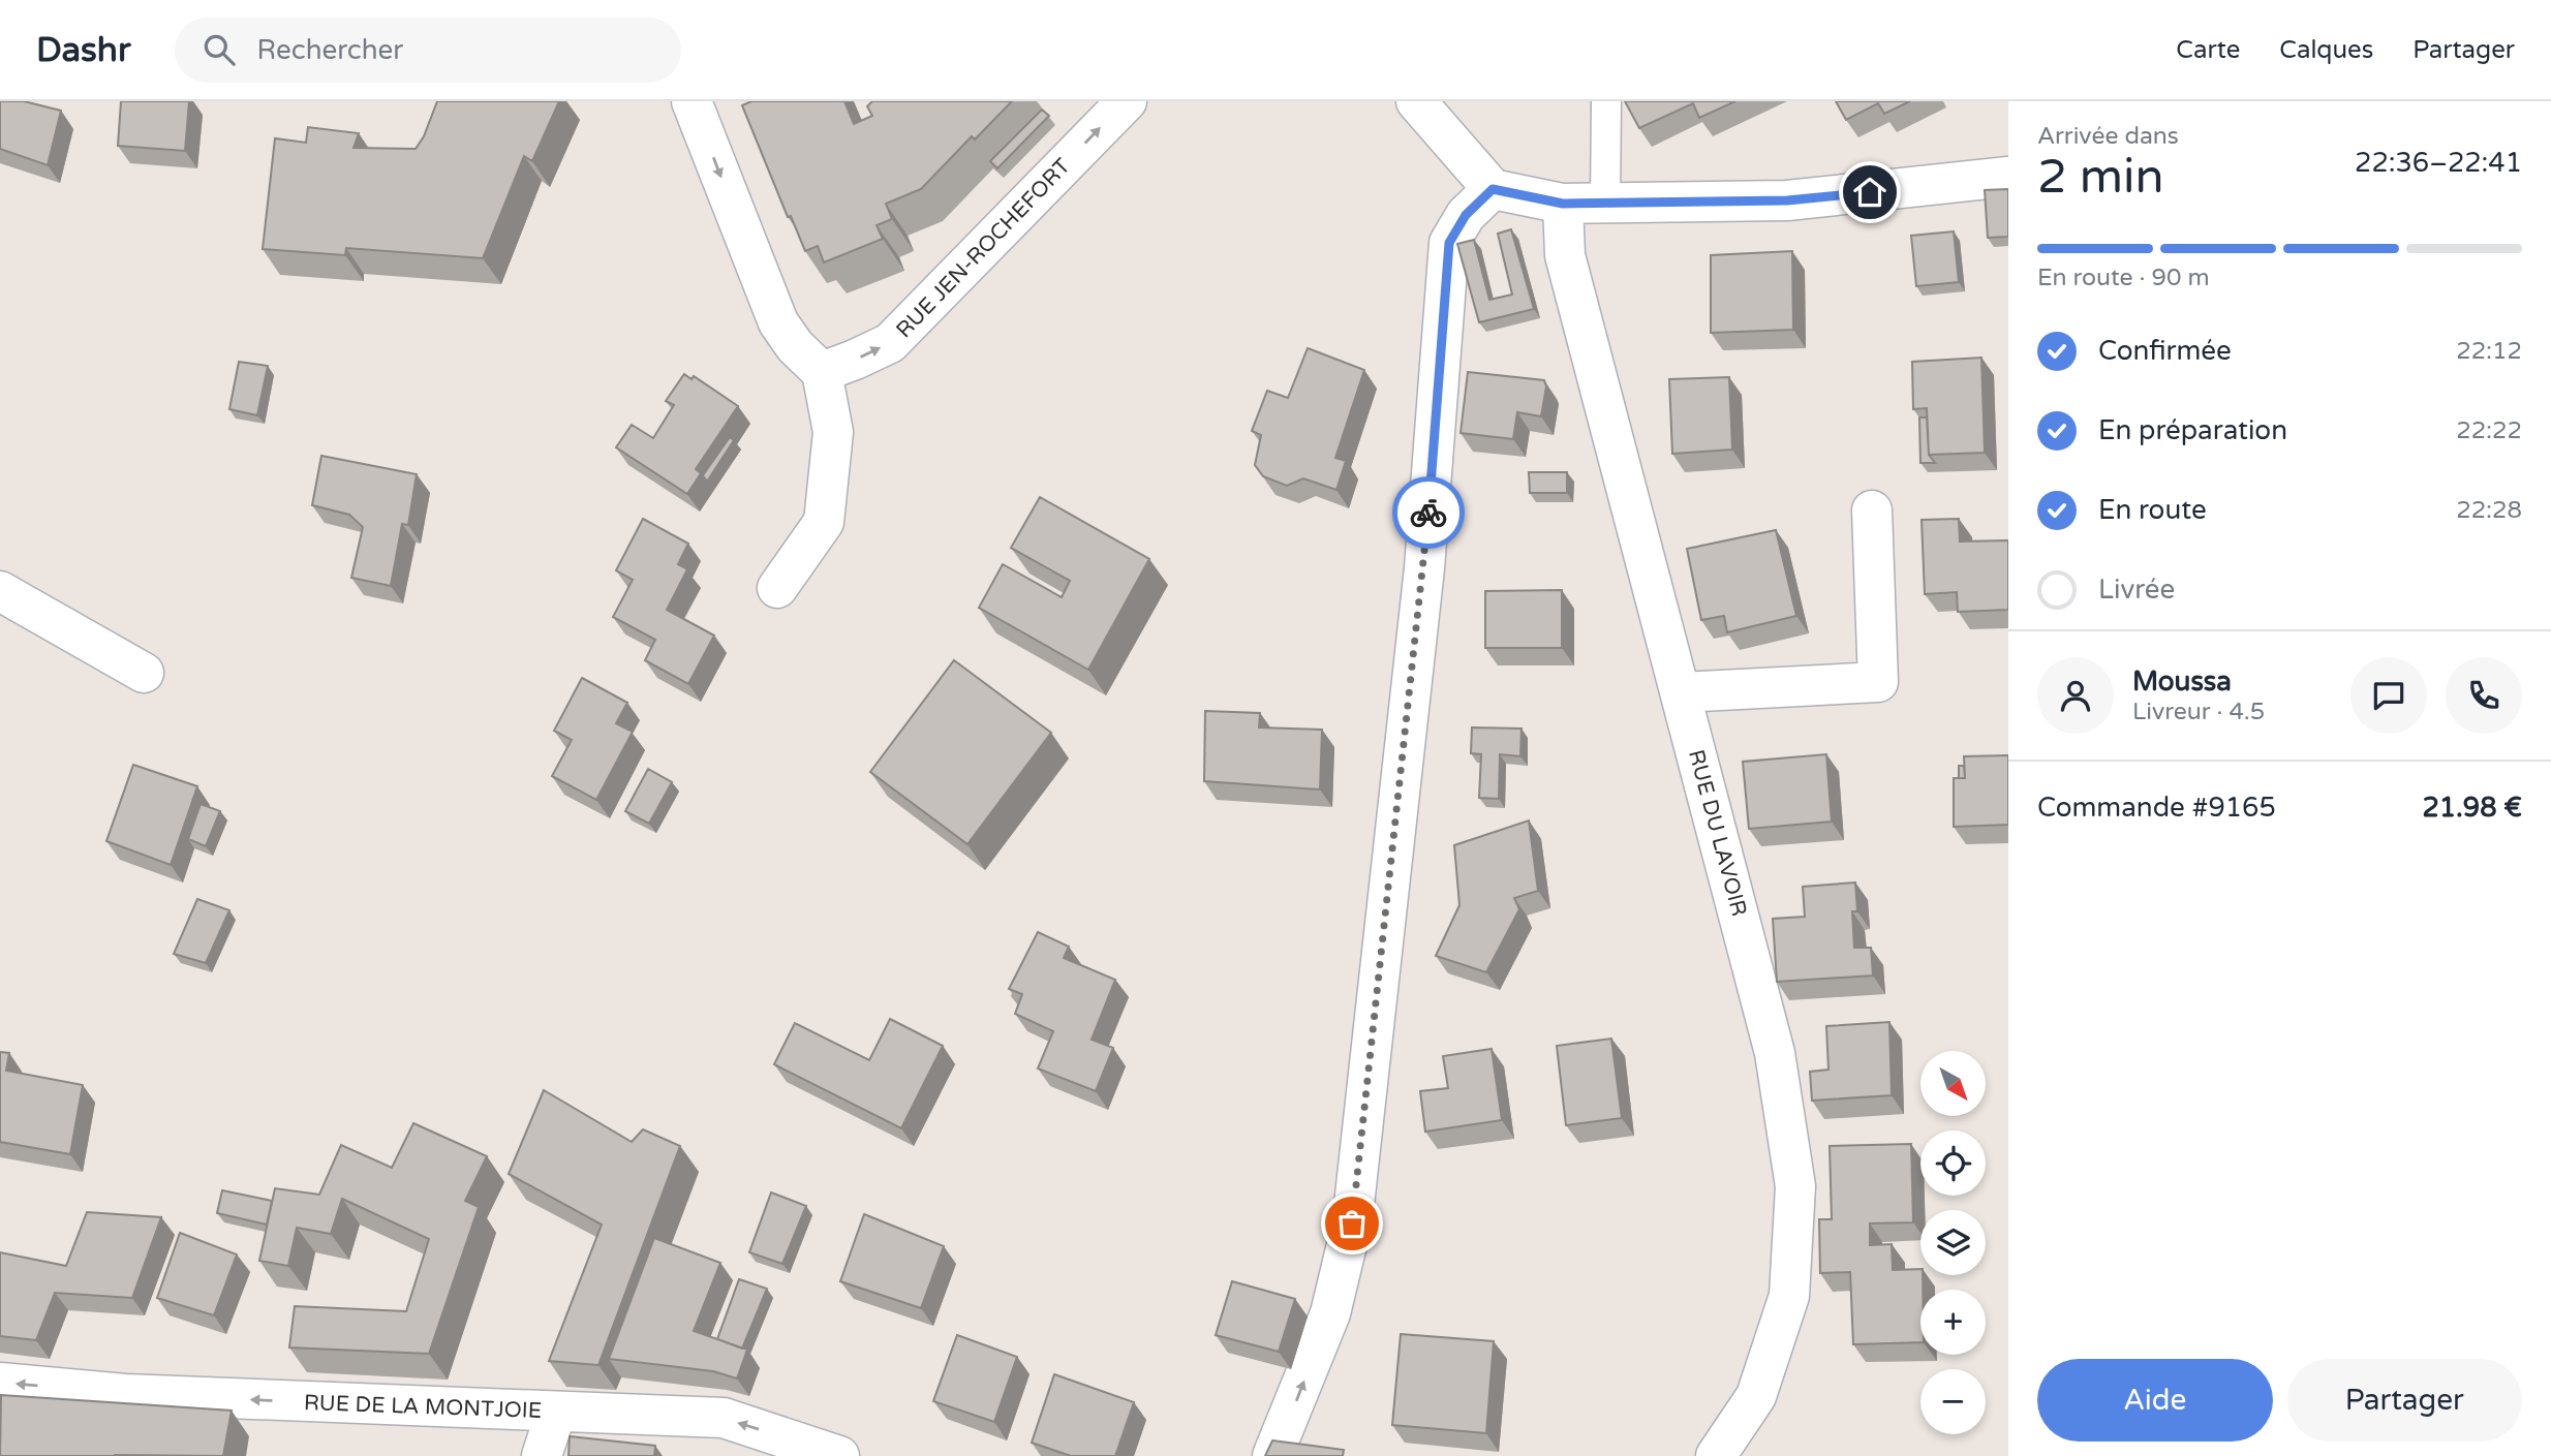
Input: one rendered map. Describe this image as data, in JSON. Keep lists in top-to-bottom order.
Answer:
{
  "streets": {
    "street": ["RUE JEN-ROCHEFORT", "RUE DU LAVOIR", "RUE DE LA MONTJOIE"]
  },
  "one_way": ["RUE JEN-ROCHEFORT", "RUE DE LA MONTJOIE"],
  "north": "bottom right",
  "page": {
    "header": "Dashr",
    "search": "Rechercher",
    "nav": ["Carte", "Calques", "Partager"],
    "heading": ["2 min", "Arrivée dans", "22:36–22:41"],
    "panel": [
      "Moussa",
      "Livreur · 4.5",
      "Commande #9165",
      "21.98 €"
    ],
    "bar": "En route · 90 m",
    "list": [
      ["Confirmée", "22:12"],
      ["En préparation", "22:22"],
      ["En route", "22:28"],
      "Livrée"
    ],
    "map_buttons": ["+", "−"],
    "buttons": ["Aide", "Partager"]
  }
}
